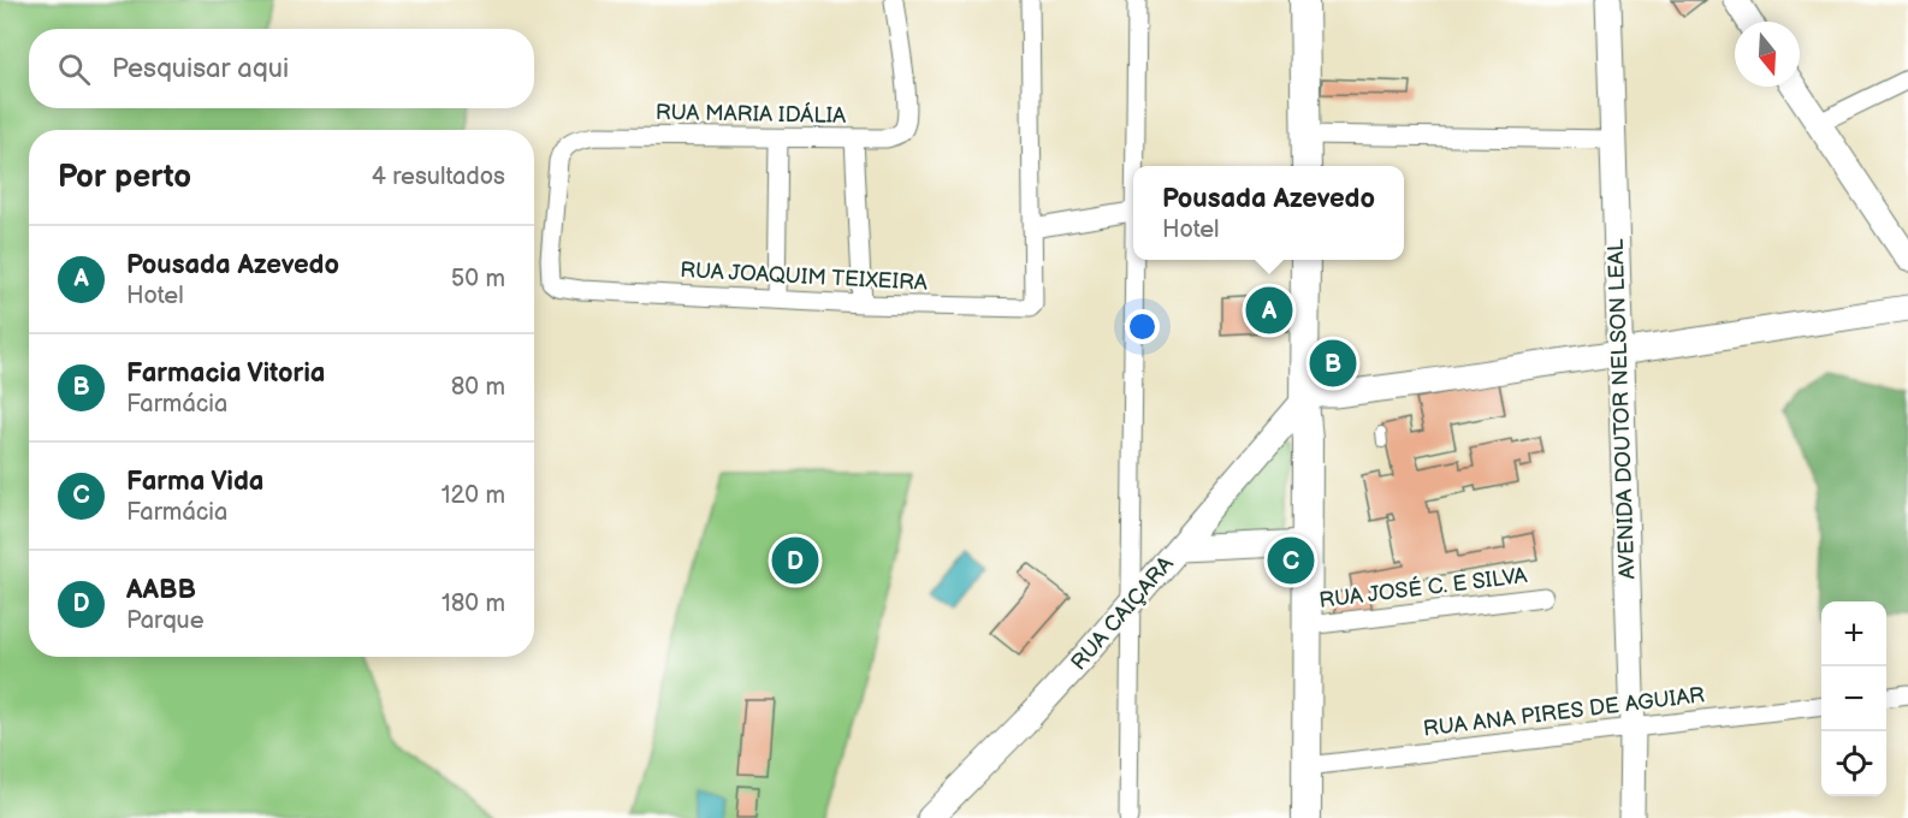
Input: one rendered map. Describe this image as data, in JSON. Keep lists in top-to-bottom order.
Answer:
{
  "streets": {
    "street": [
      "RUA MARIA IDÁLIA",
      "RUA JOAQUIM TEIXEIRA",
      "AVENIDA DOUTOR NELSON LEAL",
      "RUA JOSÉ C. E SILVA",
      "RUA CAIÇARA",
      "RUA ANA PIRES DE AGUIAR"
    ]
  },
  "crossings": [
    ["RUA MARIA IDÁLIA", "RUA JOAQUIM TEIXEIRA"],
    ["AVENIDA DOUTOR NELSON LEAL", "RUA ANA PIRES DE AGUIAR"]
  ],
  "north": "bottom",
  "page": {
    "search": "Pesquisar aqui",
    "heading": ["Por perto", "4 resultados"],
    "popup": ["Pousada Azevedo", "Hotel"],
    "list": [
      {
        "mark": "A",
        "name": "Pousada Azevedo",
        "note": "Hotel",
        "value": "50 m"
      },
      {
        "mark": "B",
        "name": "Farmacia Vitoria",
        "note": "Farmácia",
        "value": "80 m"
      },
      {
        "mark": "C",
        "name": "Farma Vida",
        "note": "Farmácia",
        "value": "120 m"
      },
      {
        "mark": "D",
        "name": "AABB",
        "note": "Parque",
        "value": "180 m"
      }
    ],
    "pins": [
      "A",
      "B",
      "C",
      "D"
    ],
    "map_buttons": ["+", "−"]
  }
}
